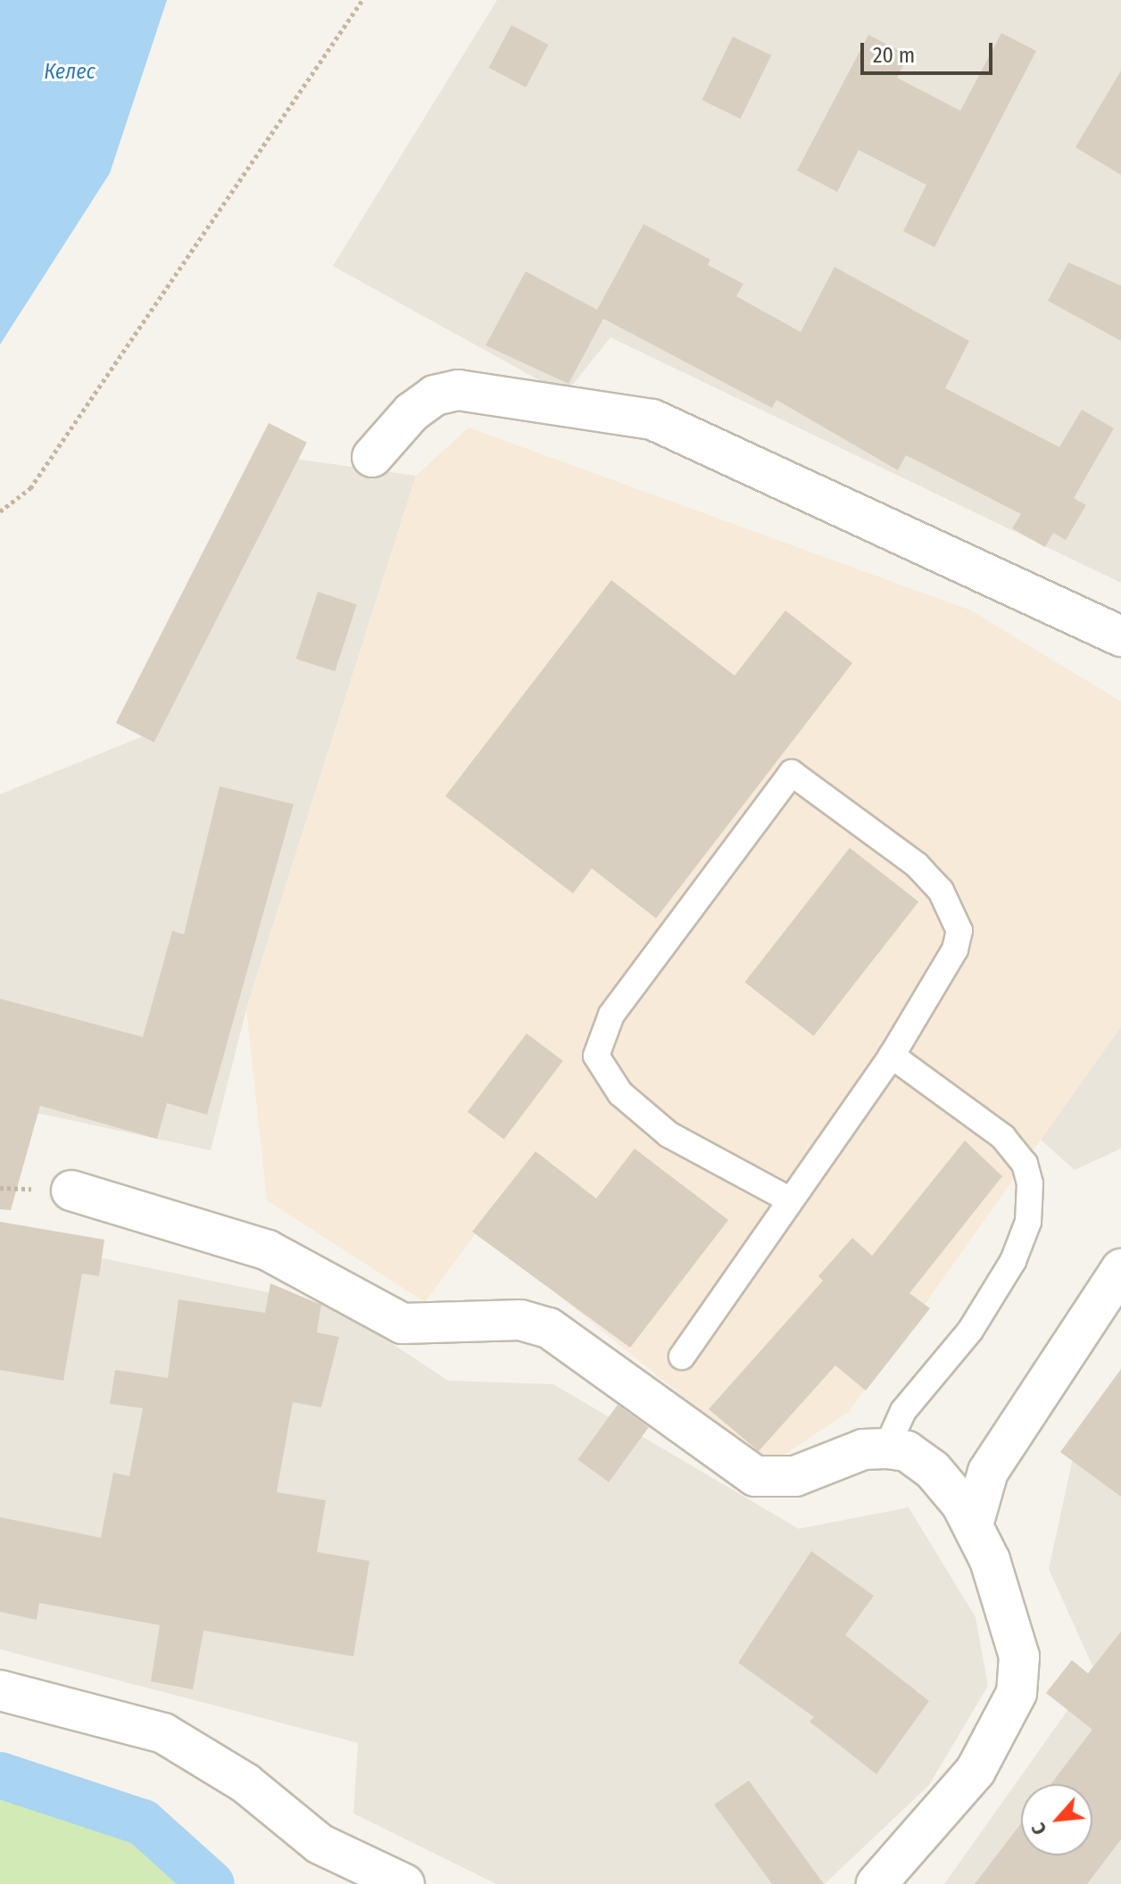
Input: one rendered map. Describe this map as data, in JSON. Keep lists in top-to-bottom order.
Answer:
{
  "water": ["Келес"],
  "scale_bar": "20 m",
  "north": "bottom left"
}
